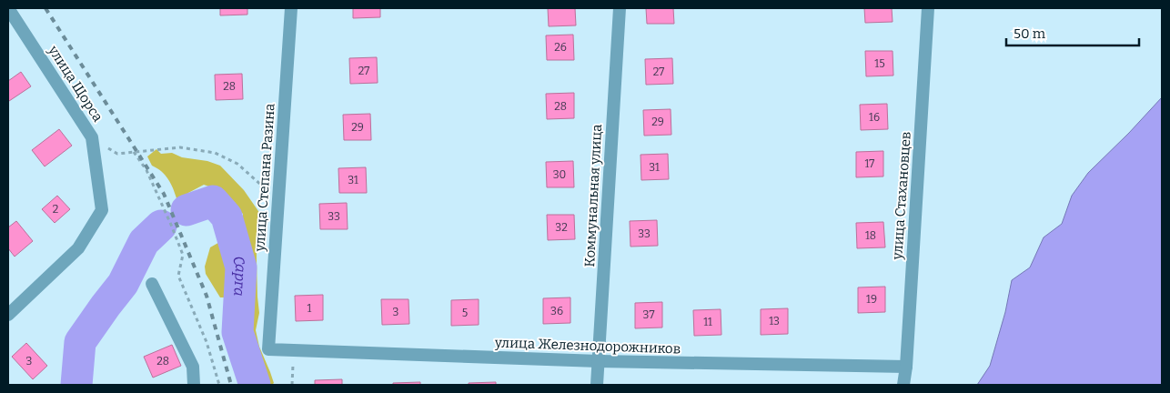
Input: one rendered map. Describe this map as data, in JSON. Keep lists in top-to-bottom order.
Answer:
{
  "streets": {
    "street": [
      "улица Щорса",
      "улица Степана Разина",
      "Коммунальная улица",
      "улица Стахановцев",
      "улица Железнодорожников"
    ]
  },
  "crossings": [
    ["улица Степана Разина", "улица Железнодорожников"],
    ["Коммунальная улица", "улица Железнодорожников"],
    ["улица Стахановцев", "улица Железнодорожников"]
  ],
  "water": ["Сарга"],
  "house_numbers": [
    "26",
    "15",
    "27",
    "27",
    "28",
    "28",
    "16",
    "29",
    "29",
    "17",
    "31",
    "30",
    "31",
    "2",
    "33",
    "32",
    "33",
    "18",
    "19",
    "1",
    "36",
    "3",
    "5",
    "37",
    "13",
    "11",
    "3",
    "28"
  ],
  "scale_bar": "50 m"
}
